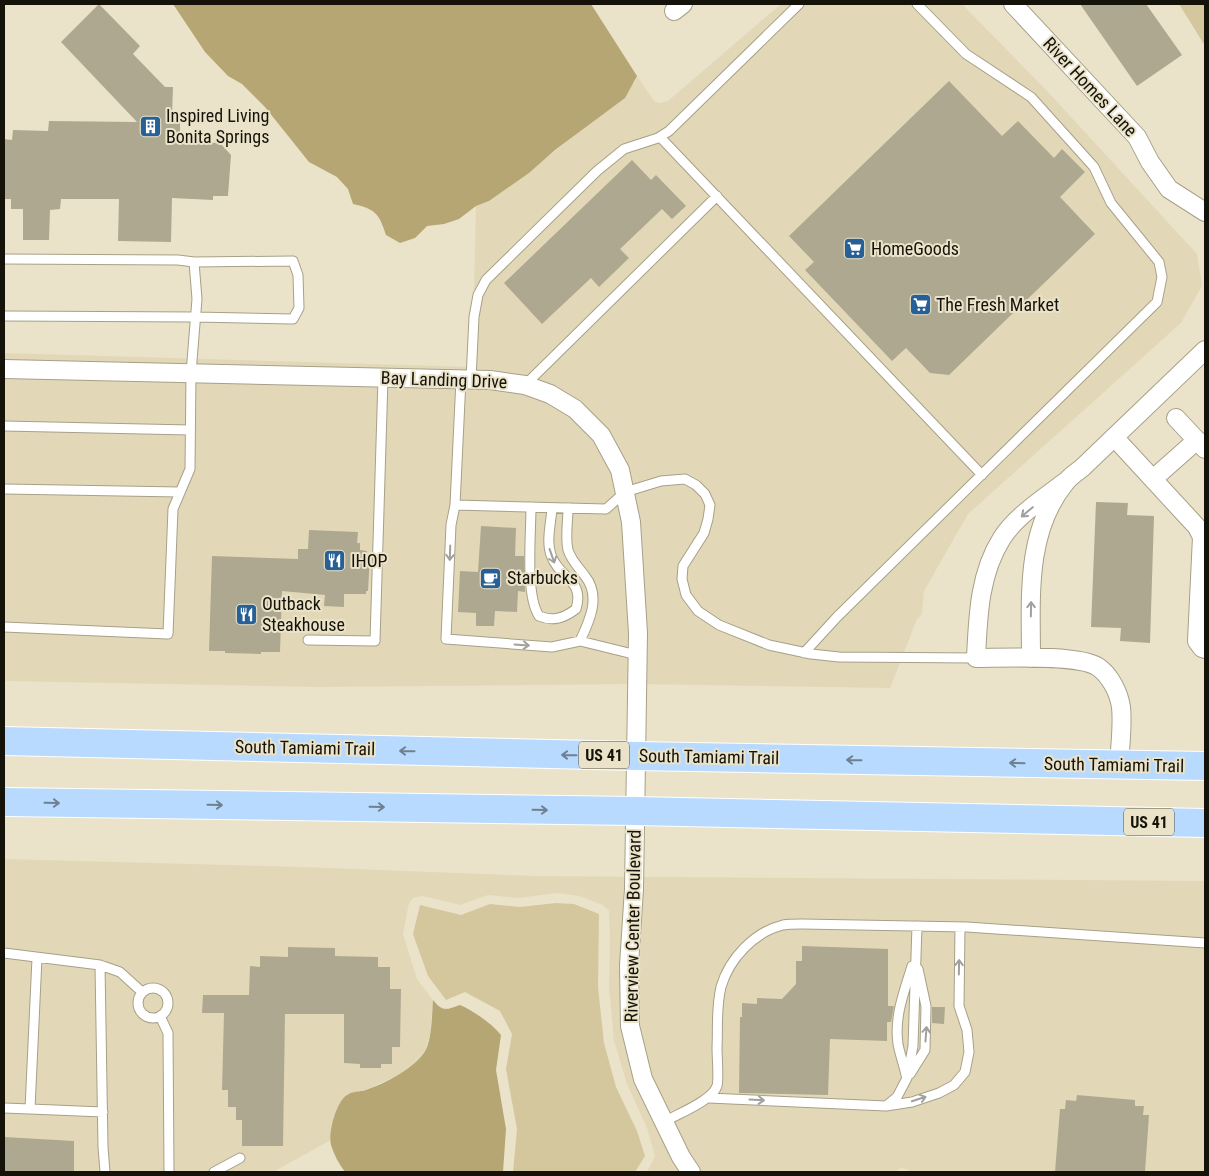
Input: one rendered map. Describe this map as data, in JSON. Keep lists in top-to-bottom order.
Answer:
{
  "streets": {
    "main road": ["South Tamiami Trail", "US 41"],
    "street": ["River Homes Lane", "Bay Landing Drive", "Riverview Center Boulevard"]
  },
  "crossings": [
    ["Bay Landing Drive", "South Tamiami Trail"],
    ["Bay Landing Drive", "Riverview Center Boulevard"],
    ["South Tamiami Trail", "Riverview Center Boulevard"],
    ["US 41", "Riverview Center Boulevard"]
  ],
  "places": {
    "building": ["Inspired Living Bonita Springs"],
    "supermarket": ["HomeGoods", "The Fresh Market"],
    "restaurant": ["IHOP", "Outback Steakhouse"],
    "cafe": ["Starbucks"]
  }
}
